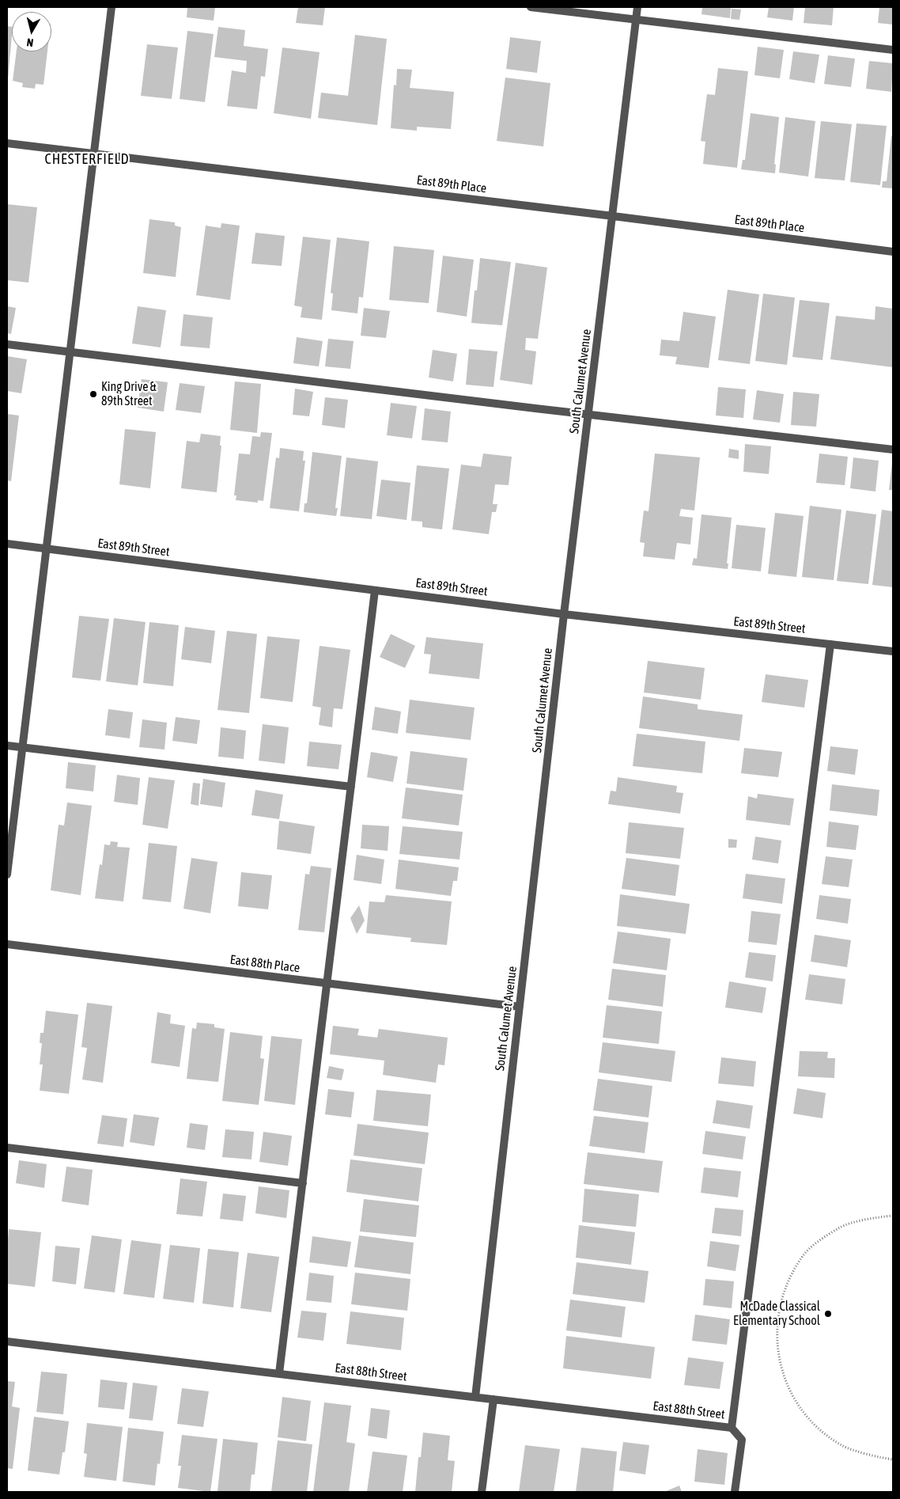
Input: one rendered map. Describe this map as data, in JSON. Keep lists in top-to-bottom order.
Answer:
{
  "streets": {
    "street": [
      "East 89th Place",
      "South Calumet Avenue",
      "East 89th Street",
      "East 88th Place",
      "East 88th Street"
    ]
  },
  "crossings": [
    ["East 89th Place", "South Calumet Avenue"],
    ["South Calumet Avenue", "East 89th Street"],
    ["South Calumet Avenue", "East 88th Place"],
    ["South Calumet Avenue", "East 88th Street"]
  ],
  "districts": ["CHESTERFIELD"],
  "places": ["King Drive & 89th Street", "McDade Classical Elementary School"],
  "north": "bottom"
}
